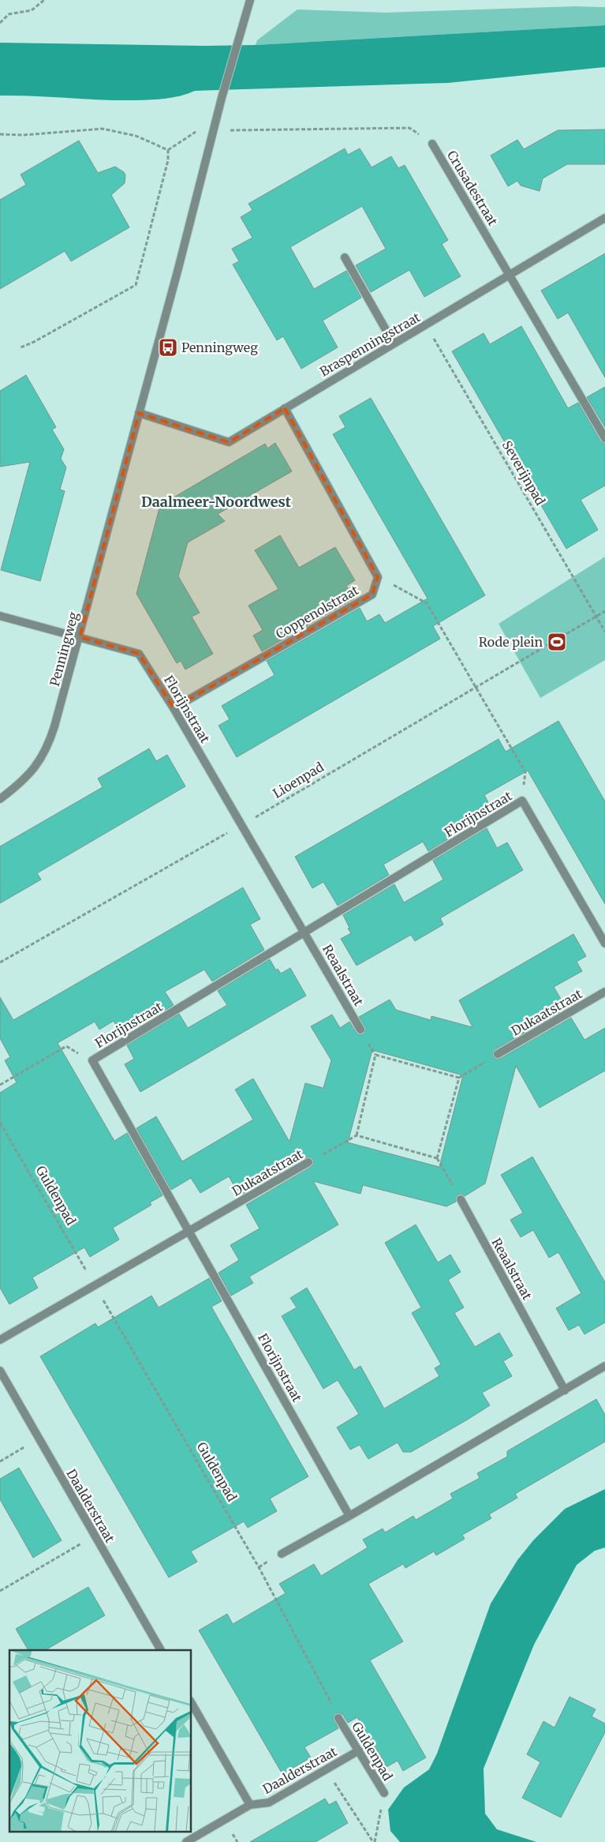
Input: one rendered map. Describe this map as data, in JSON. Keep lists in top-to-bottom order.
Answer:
{
  "streets": {
    "street": [
      "Crusadestraat",
      "Braspenningstraat",
      "Coppenolstraat",
      "Penningweg",
      "Florijnstraat",
      "Reaalstraat",
      "Dukaatstraat",
      "Guldenpad",
      "Daalderstraat"
    ],
    "path": ["Severijnpad", "Lioenpad"]
  },
  "crossings": [
    ["Crusadestraat", "Braspenningstraat"],
    ["Crusadestraat", "Penningweg"],
    ["Braspenningstraat", "Severijnpad"],
    ["Braspenningstraat", "Penningweg"],
    ["Severijnpad", "Lioenpad"],
    ["Coppenolstraat", "Florijnstraat"],
    ["Penningweg", "Florijnstraat"],
    ["Florijnstraat", "Lioenpad"],
    ["Florijnstraat", "Reaalstraat"],
    ["Florijnstraat", "Dukaatstraat"],
    ["Guldenpad", "Daalderstraat"]
  ],
  "districts": ["Daalmeer-Noordwest"],
  "places": {
    "bus stop": ["Penningweg"],
    "sports": ["Rode plein"]
  }
}
